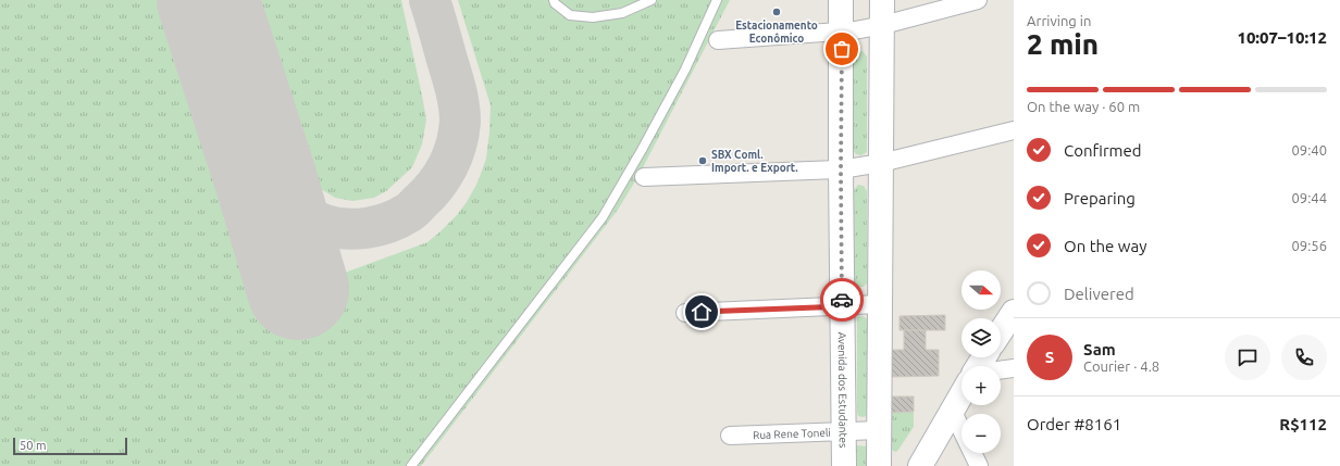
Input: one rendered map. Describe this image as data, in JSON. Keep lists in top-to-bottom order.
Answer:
{
  "streets": {
    "main road": ["Avenida dos Estudantes"],
    "street": ["Rua Rene Toneli"]
  },
  "crossings": [
    ["Avenida dos Estudantes", "Rua Rene Toneli"]
  ],
  "places": ["Estacionamento Econômico", "SBX Coml. Import. e Export."],
  "scale_bar": "50 m",
  "north": "right",
  "page": {
    "heading": ["2 min", "Arriving in", "10:07–10:12"],
    "panel": [
      "Sam",
      "Courier · 4.8",
      "Order #8161",
      "R$112"
    ],
    "bar": "On the way · 60 m",
    "list": [
      ["Confirmed", "09:40"],
      ["Preparing", "09:44"],
      ["On the way", "09:56"],
      "Delivered"
    ],
    "map_buttons": ["+", "−"],
    "round": "S",
    "scale": "50 m"
  }
}
